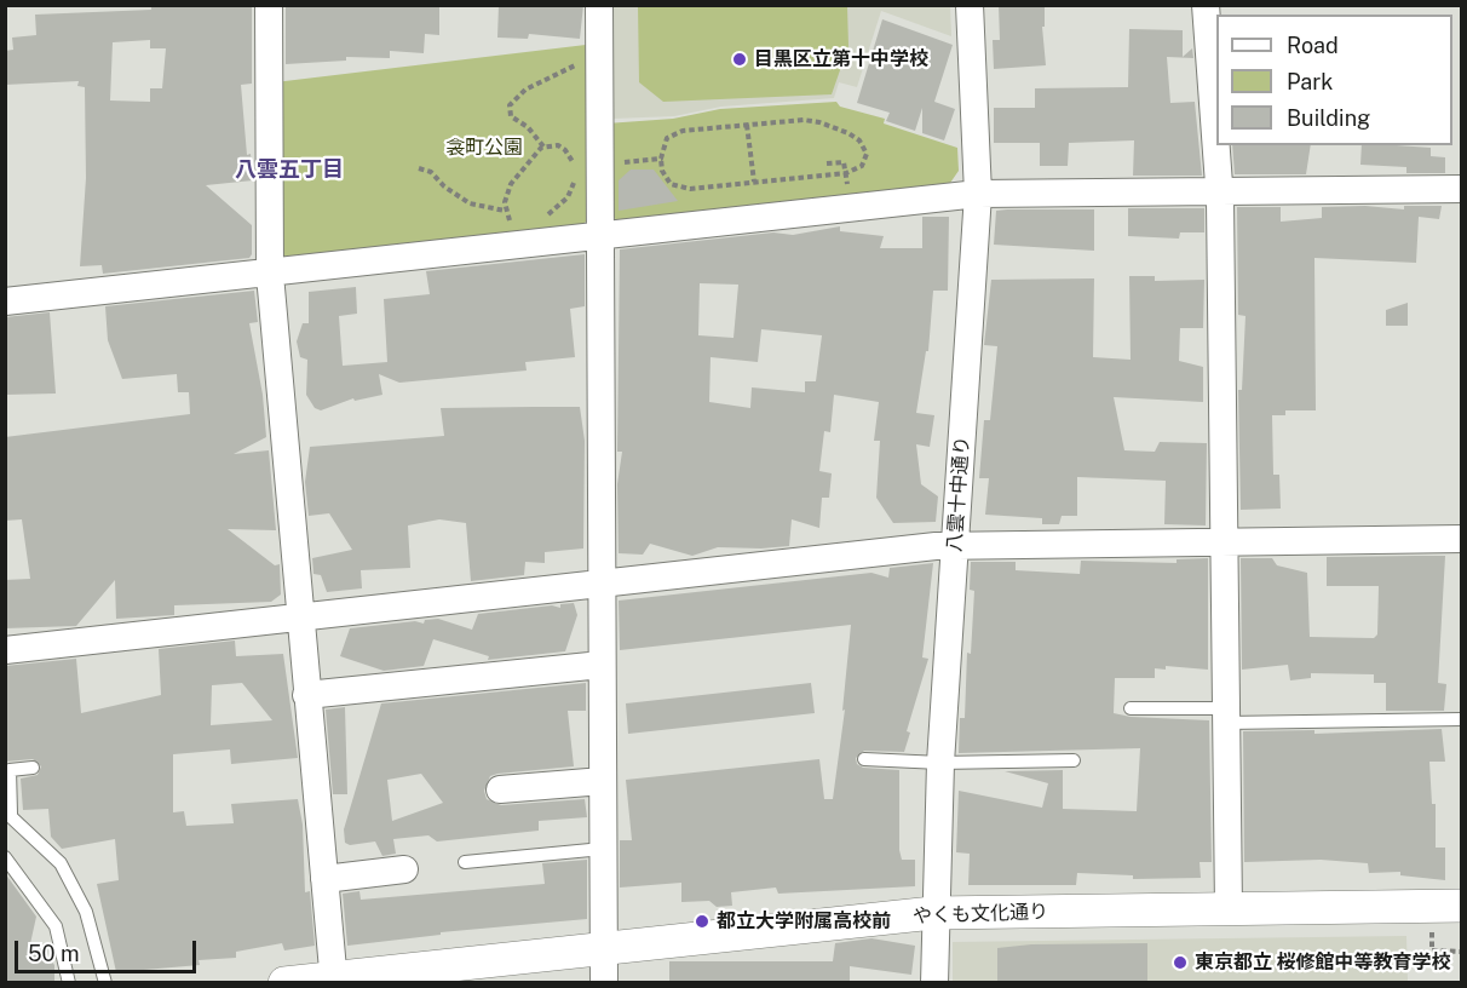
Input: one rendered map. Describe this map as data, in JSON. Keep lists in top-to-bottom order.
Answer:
{
  "streets": {
    "street": ["八雲十中通り", "やくも文化通り"]
  },
  "crossings": [
    ["八雲十中通り", "やくも文化通り"]
  ],
  "districts": ["八雲五丁目"],
  "parks": ["衾町公園"],
  "places": ["目黒区立第十中学校", "都立大学附属高校前", "東京都立 桜修館中等教育学校"],
  "legend": ["Road", "Park", "Building"],
  "scale_bar": "50 m"
}
